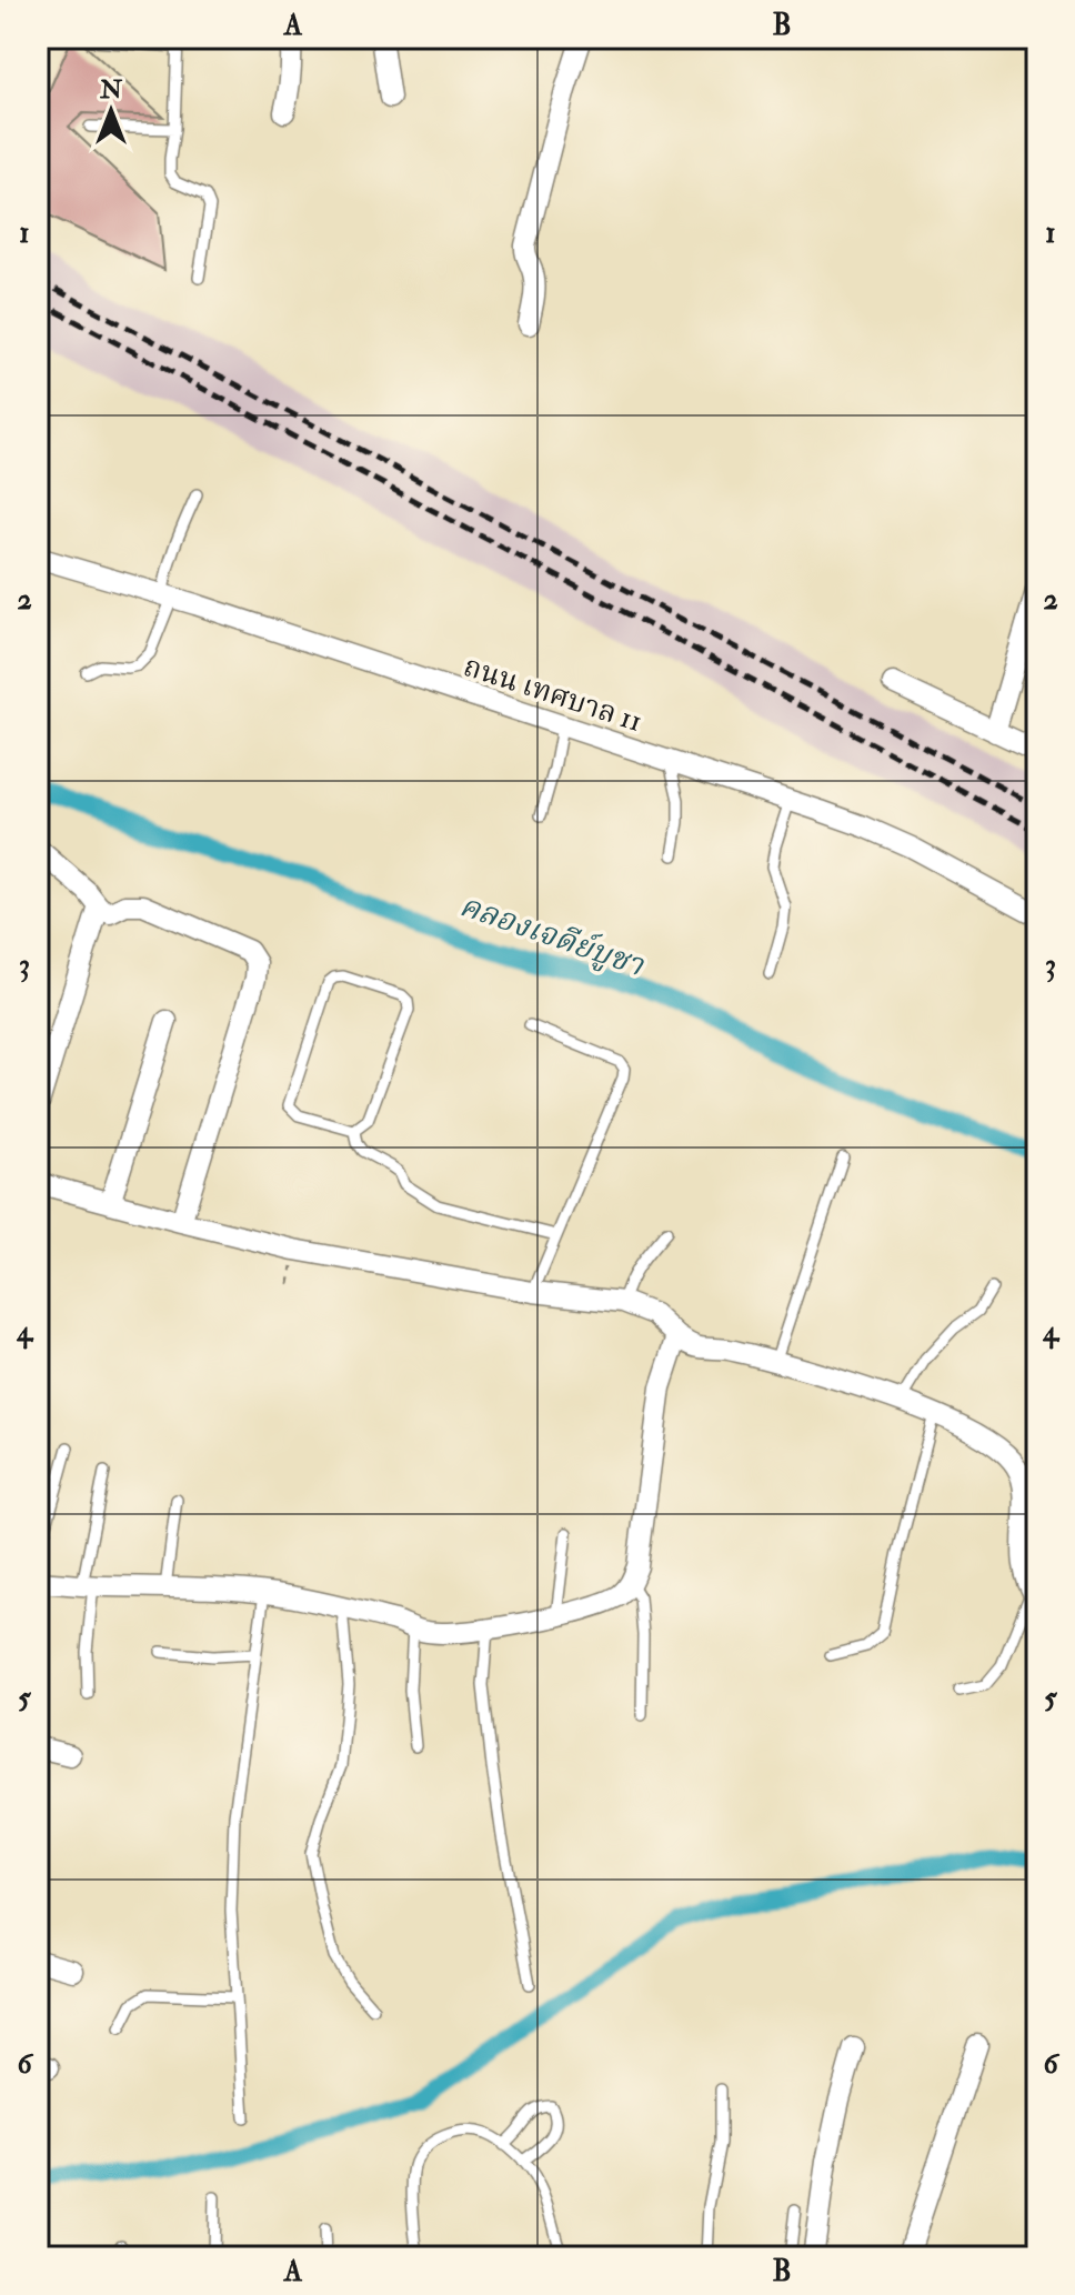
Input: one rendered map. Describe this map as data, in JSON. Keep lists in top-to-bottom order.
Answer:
{
  "streets": {
    "street": ["ถนน เทศบาล 11"]
  },
  "water": ["คลองเจดีย์บูชา"],
  "north": "top",
  "grid": {
    "columns": ["A", "B"],
    "rows": [
      "1",
      "2",
      "3",
      "4",
      "5",
      "6"
    ]
  }
}
